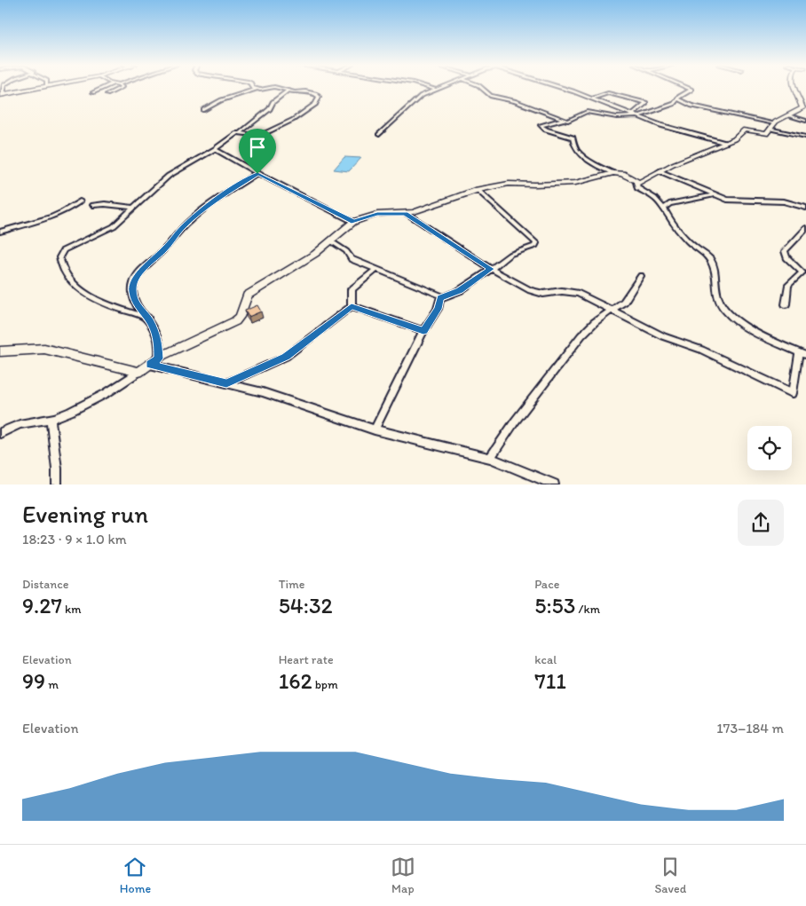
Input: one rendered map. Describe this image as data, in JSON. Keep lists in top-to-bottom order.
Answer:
{
  "page": {
    "heading": ["Evening run", "18:23 · 9 × 1.0 km"],
    "stats": [
      ["Distance", "9.27 km"],
      ["Time", "54:32"],
      ["Pace", "5:53 /km"],
      ["Elevation", "99 m"],
      ["Heart rate", "162 bpm"],
      ["kcal", "711"]
    ],
    "chart": ["Elevation", "173–184 m"],
    "tabs": ["Home", "Map", "Saved"]
  }
}
